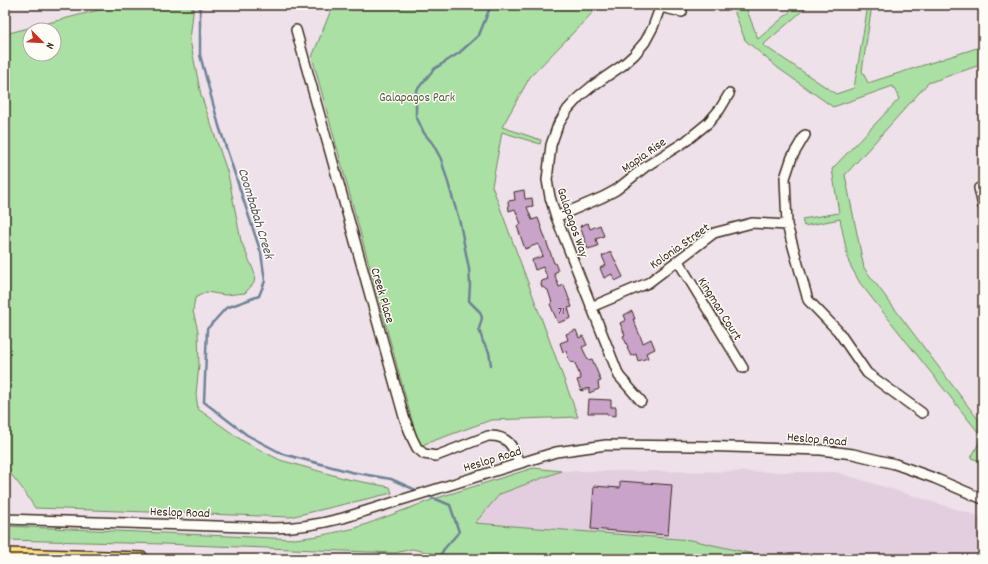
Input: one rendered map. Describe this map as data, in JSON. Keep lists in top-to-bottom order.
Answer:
{
  "streets": {
    "street": [
      "Mapia Rise",
      "Galapagos Way",
      "Kolonia Street",
      "Creek Place",
      "Kingman Court",
      "Heslop Road"
    ]
  },
  "crossings": [
    ["Mapia Rise", "Galapagos Way"],
    ["Galapagos Way", "Kolonia Street"],
    ["Kolonia Street", "Kingman Court"],
    ["Creek Place", "Heslop Road"]
  ],
  "water": ["Coombabah Creek"],
  "parks": ["Galapagos Park"],
  "house_numbers": ["71"],
  "north": "bottom right"
}
